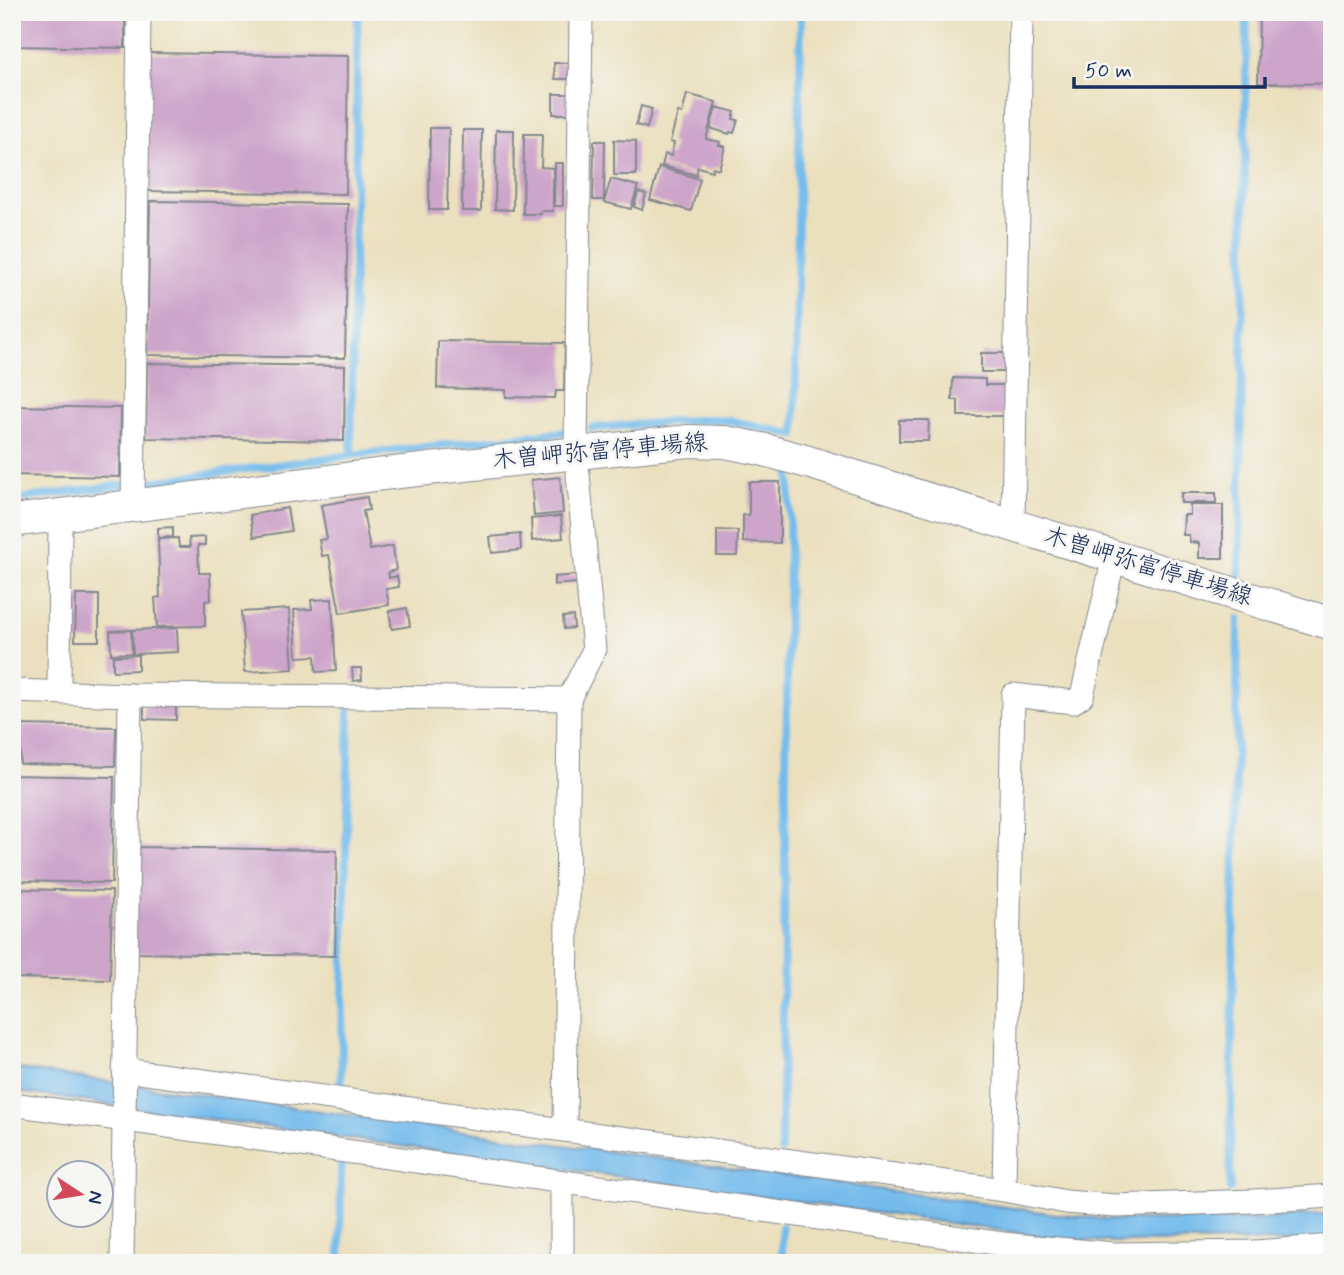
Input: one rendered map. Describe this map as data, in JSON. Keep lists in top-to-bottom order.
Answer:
{
  "streets": {
    "main road": ["木曽岬弥富停車場線"]
  },
  "scale_bar": "50 m",
  "north": "right"
}
